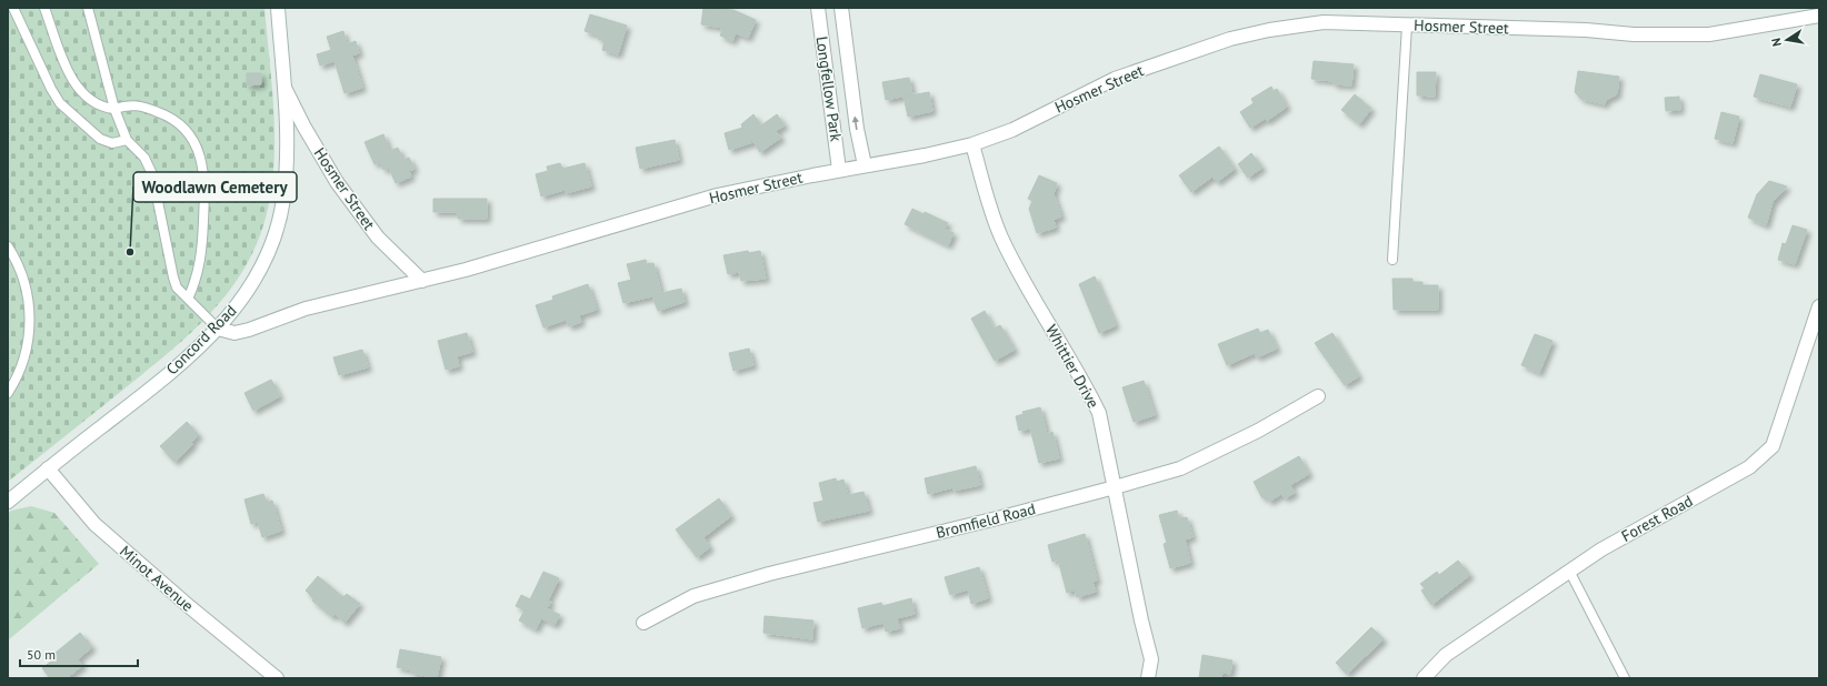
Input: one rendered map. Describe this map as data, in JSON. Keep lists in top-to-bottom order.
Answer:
{
  "streets": {
    "street": [
      "Hosmer Street",
      "Longfellow Park",
      "Concord Road",
      "Whittier Drive",
      "Forest Road",
      "Bromfield Road",
      "Minot Avenue"
    ]
  },
  "crossings": [
    ["Hosmer Street", "Longfellow Park"],
    ["Hosmer Street", "Concord Road"],
    ["Hosmer Street", "Whittier Drive"],
    ["Concord Road", "Minot Avenue"],
    ["Whittier Drive", "Bromfield Road"]
  ],
  "places": ["Woodlawn Cemetery"],
  "scale_bar": "50 m",
  "north": "left"
}
